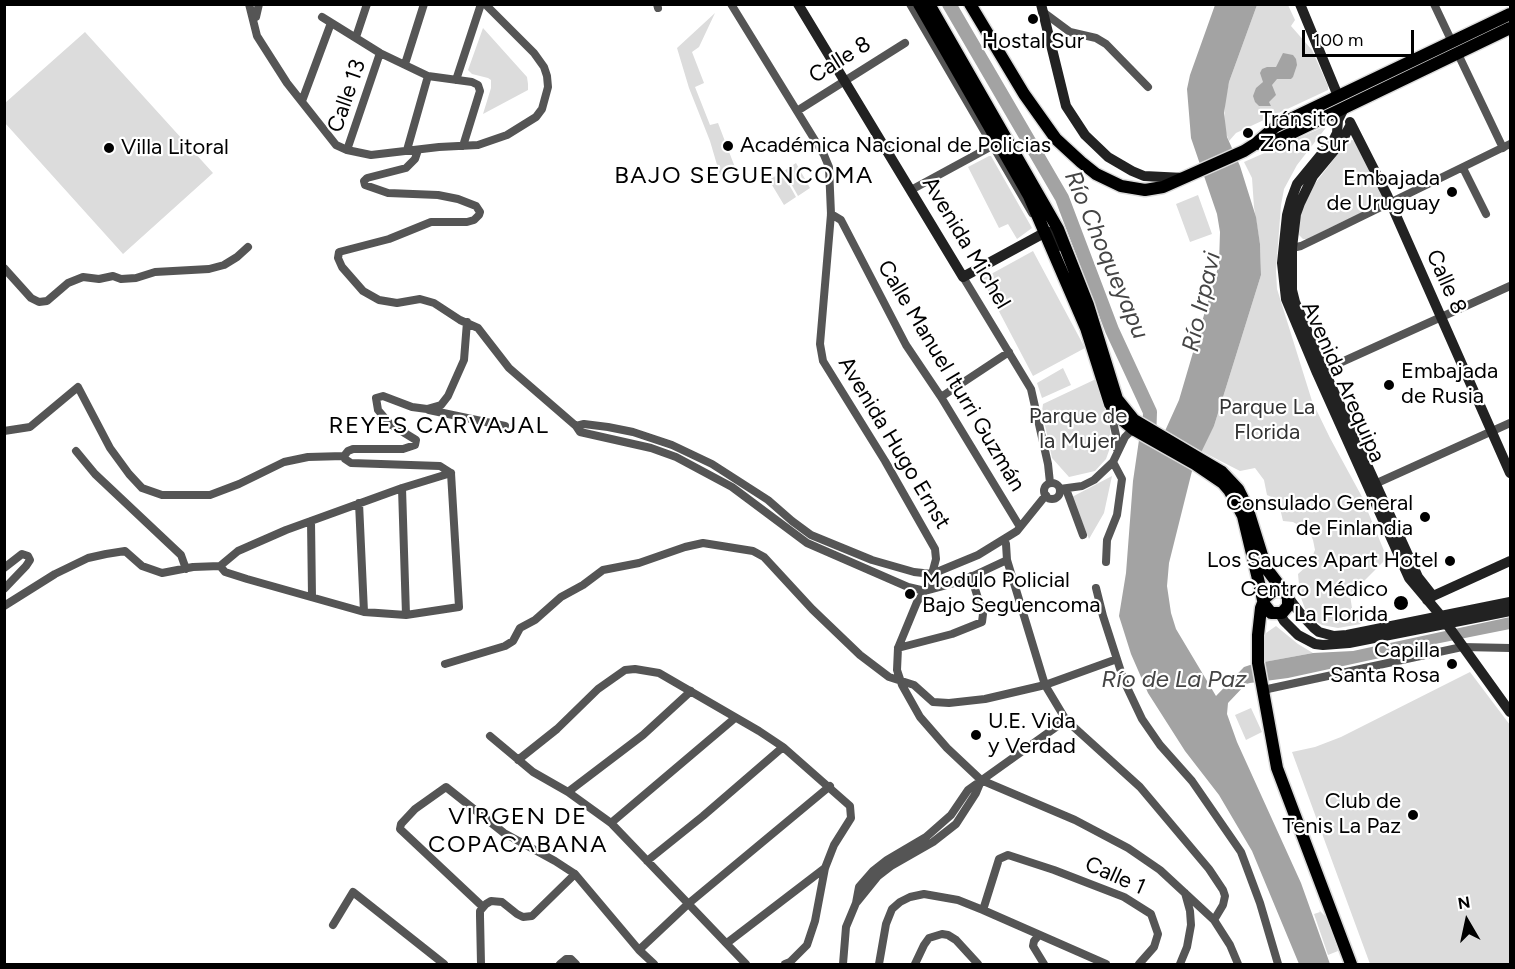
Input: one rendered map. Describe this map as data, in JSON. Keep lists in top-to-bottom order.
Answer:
{
  "streets": {
    "main road": ["Calle 8", "Avenida Michel", "Avenida Arequipa"],
    "street": [
      "Calle 13",
      "Calle Manuel Iturri Guzmán",
      "Avenida Hugo Ernst",
      "Calle 1"
    ]
  },
  "crossings": [
    ["Calle 8", "Avenida Michel"],
    ["Calle 8", "Avenida Arequipa"],
    ["Calle 8", "Avenida Hugo Ernst"],
    ["Calle Manuel Iturri Guzmán", "Avenida Hugo Ernst"]
  ],
  "districts": ["BAJO SEGUENCOMA", "REYES CARVAJAL", "VIRGEN DE COPACABANA"],
  "water": ["Río Choqueyapu", "Río Irpavi", "Río de La Paz"],
  "parks": ["Parque La Florida", "Parque de la Mujer"],
  "places": [
    "Hostal Sur",
    "Tránsito Zona Sur",
    "Académica Nacional de Policias",
    "Villa Litoral",
    "Embajada de Uruguay",
    "Embajada de Rusia",
    "Consulado General de Finlandia",
    "Los Sauces Apart Hotel",
    "Modulo Policial Bajo Seguencoma",
    "Centro Médico La Florida",
    "Capilla Santa Rosa",
    "U.E. Vida y Verdad",
    "Club de Tenis La Paz"
  ],
  "scale_bar": "100 m",
  "north": "top"
}
